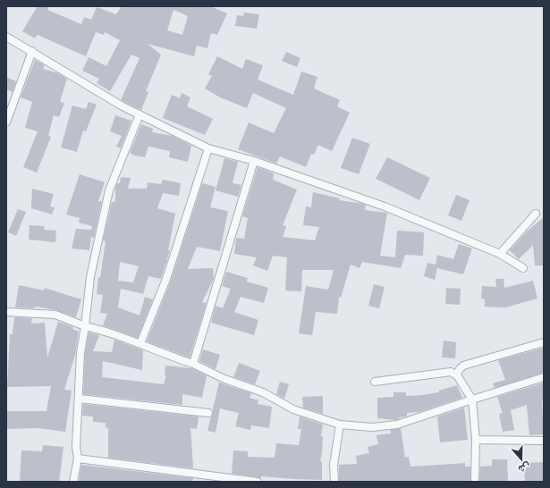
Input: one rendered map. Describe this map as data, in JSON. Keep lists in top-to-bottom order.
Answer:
{
  "north": "bottom"
}
